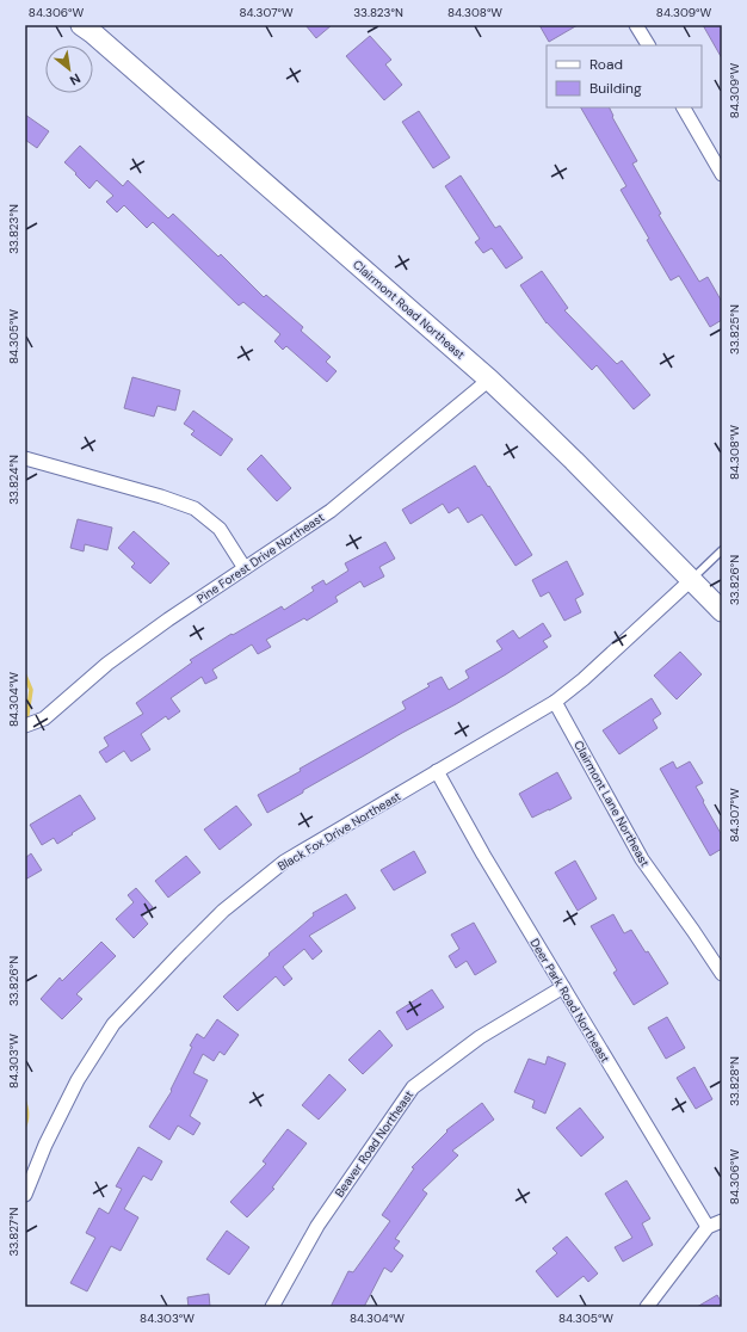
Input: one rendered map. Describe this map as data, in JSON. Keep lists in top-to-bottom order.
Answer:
{
  "streets": {
    "main road": ["Clairmont Road Northeast"],
    "street": [
      "Pine Forest Drive Northeast",
      "Clairmont Lane Northeast",
      "Black Fox Drive Northeast",
      "Deer Park Road Northeast",
      "Beaver Road Northeast"
    ]
  },
  "crossings": [
    ["Clairmont Road Northeast", "Pine Forest Drive Northeast"],
    ["Clairmont Road Northeast", "Black Fox Drive Northeast"],
    ["Clairmont Lane Northeast", "Black Fox Drive Northeast"],
    ["Black Fox Drive Northeast", "Deer Park Road Northeast"],
    ["Deer Park Road Northeast", "Beaver Road Northeast"]
  ],
  "legend": ["Road", "Building"],
  "north": "bottom right",
  "coordinates": [
    "84.306°W",
    "84.307°W",
    "33.823°N",
    "84.308°W",
    "84.309°W",
    "33.825°N",
    "84.305°W",
    "33.824°N",
    "33.826°N",
    "84.304°W",
    "84.303°W",
    "33.828°N",
    "33.827°N"
  ]
}
